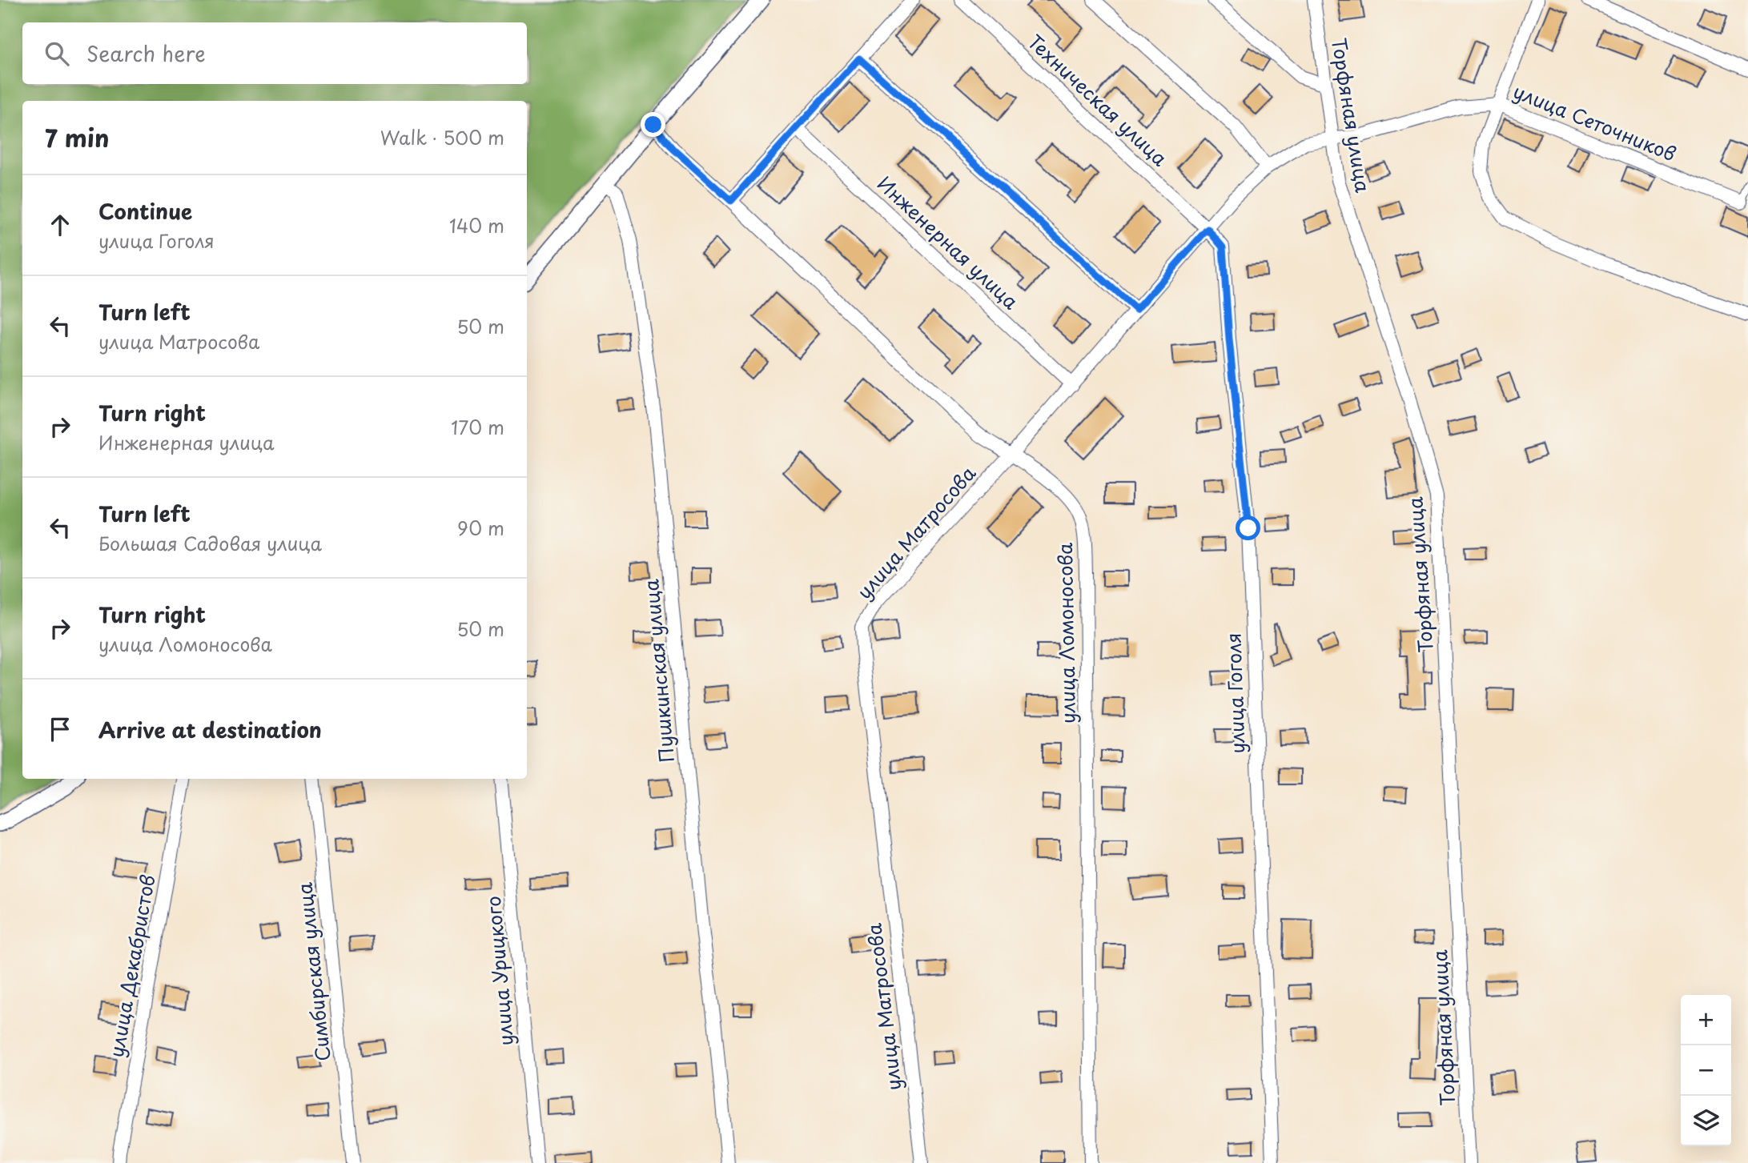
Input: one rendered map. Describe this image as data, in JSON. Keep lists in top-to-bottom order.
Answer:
{
  "streets": {
    "street": [
      "Техническая улица",
      "Торфяная улица",
      "улица Сеточников",
      "Инженерная улица",
      "улица Матросова",
      "улица Ломоносова",
      "Пушкинская улица",
      "улица Гоголя",
      "улица Декабристов",
      "улица Урицкого",
      "Симбирская улица"
    ]
  },
  "crossings": [
    ["Техническая улица", "улица Матросова"],
    ["Техническая улица", "улица Гоголя"],
    ["Торфяная улица", "улица Сеточников"],
    ["Торфяная улица", "улица Матросова"],
    ["улица Сеточников", "улица Матросова"],
    ["Инженерная улица", "улица Матросова"],
    ["улица Матросова", "улица Ломоносова"],
    ["улица Матросова", "улица Гоголя"]
  ],
  "page": {
    "search": "Search here",
    "heading": ["7 min", "Walk · 500 m"],
    "list": [
      ["Continue", "улица Гоголя", "140 m"],
      ["Turn left", "улица Матросова", "50 m"],
      ["Turn right", "Инженерная улица", "170 m"],
      ["Turn left", "Большая Садовая улица", "90 m"],
      ["Turn right", "улица Ломоносова", "50 m"],
      "Arrive at destination"
    ],
    "map_buttons": ["+", "−"]
  }
}
